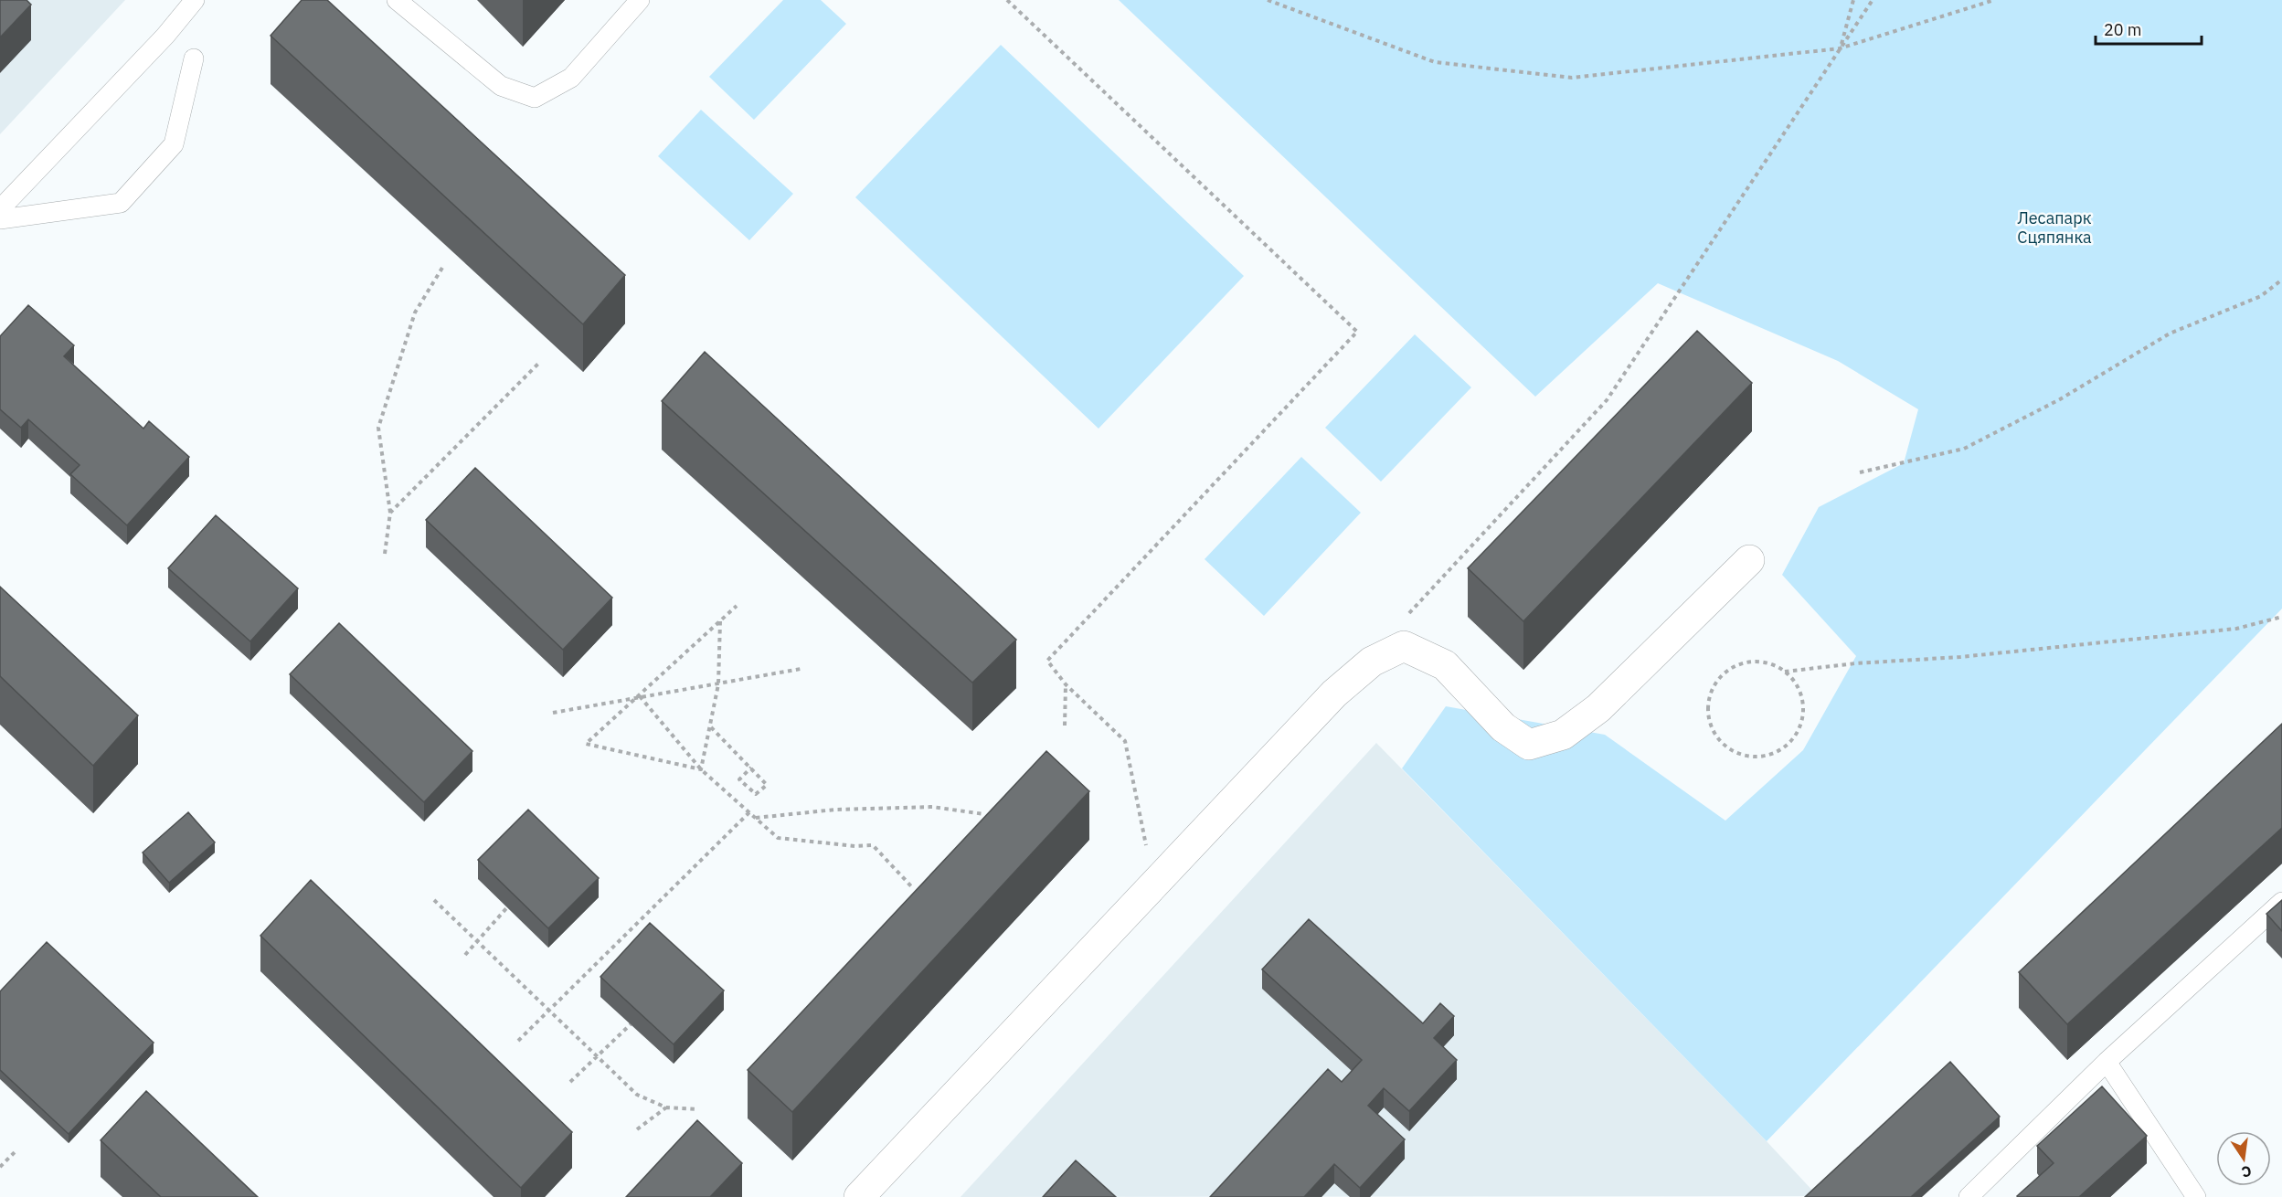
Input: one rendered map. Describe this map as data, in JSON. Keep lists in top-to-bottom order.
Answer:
{
  "parks": ["Лесапарк Сцяпянка"],
  "scale_bar": "20 m",
  "north": "bottom"
}
